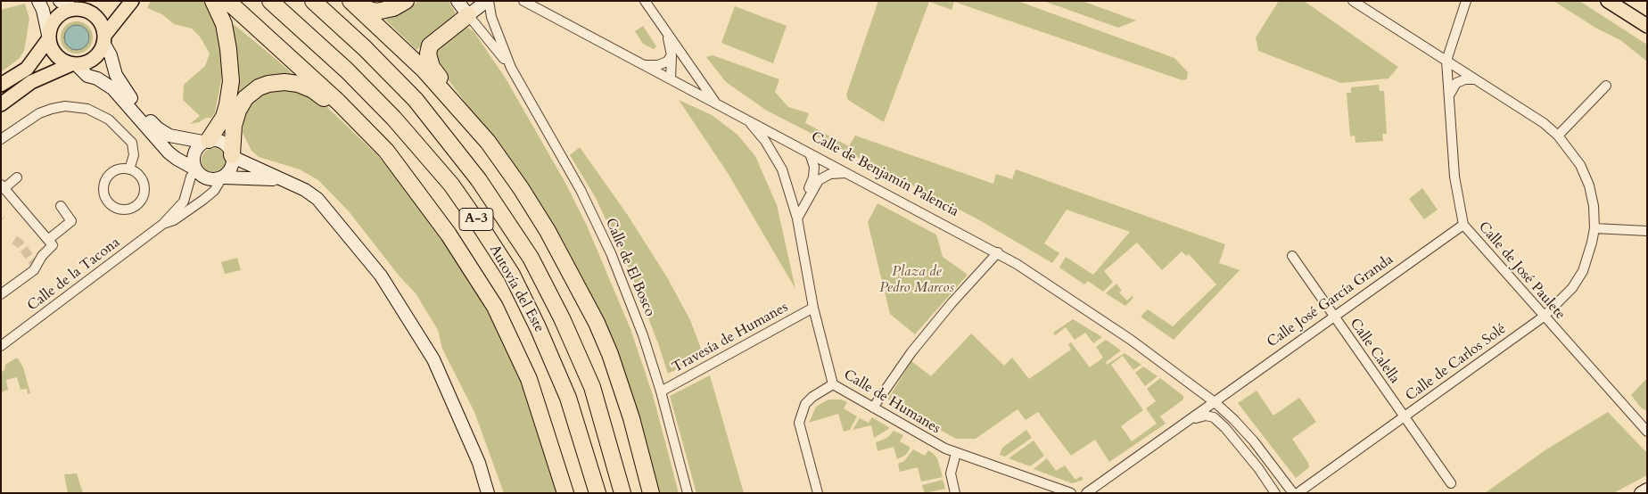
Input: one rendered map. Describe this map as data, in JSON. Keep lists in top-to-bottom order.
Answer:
{
  "streets": {
    "highway": ["A-3", "Autovía del Este"],
    "street": [
      "Calle de Benjamín Palencia",
      "Calle de El Bosco",
      "Calle de José Paulete",
      "Calle de la Tacona",
      "Calle José García Granda",
      "Travesía de Humanes",
      "Calle Calella",
      "Calle de Carlos Solé",
      "Calle de Humanes"
    ]
  },
  "crossings": [
    ["Calle de Benjamín Palencia", "Calle José García Granda"],
    ["Calle de Benjamín Palencia", "Calle de Humanes"],
    ["Calle de El Bosco", "Travesía de Humanes"],
    ["Calle de José Paulete", "Calle José García Granda"],
    ["Calle de José Paulete", "Calle de Carlos Solé"],
    ["Calle José García Granda", "Calle Calella"],
    ["Travesía de Humanes", "Calle de Humanes"],
    ["Calle Calella", "Calle de Carlos Solé"]
  ],
  "parks": ["Plaza de Pedro Marcos"]
}
